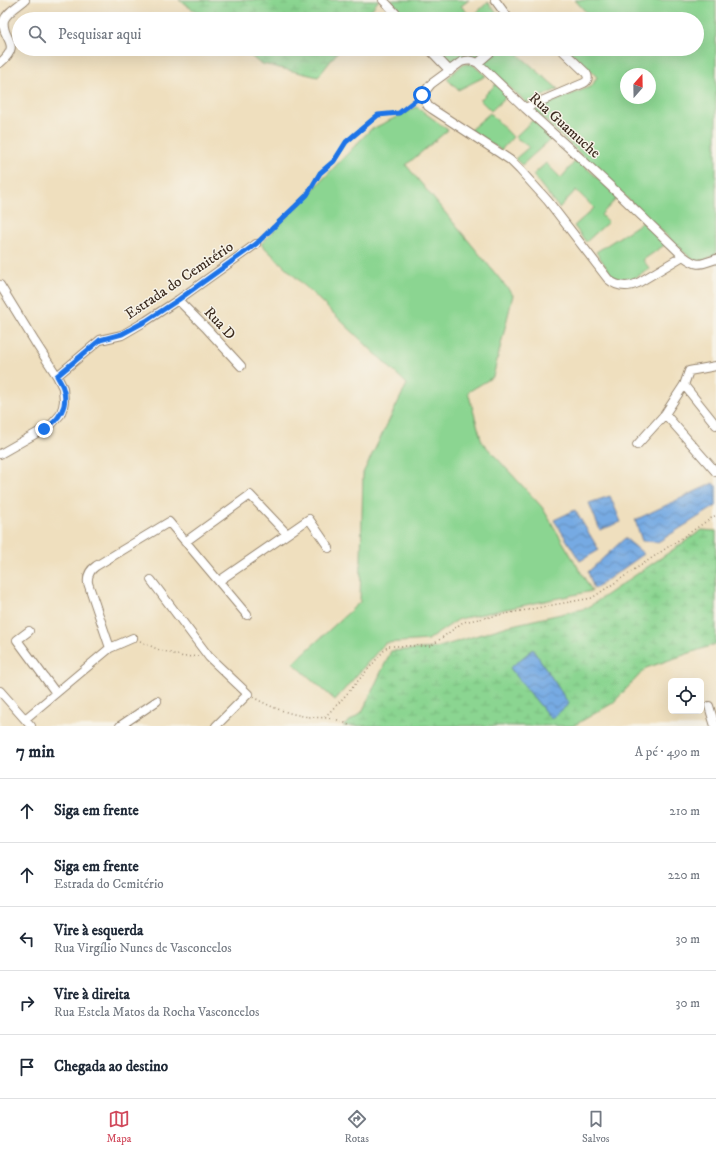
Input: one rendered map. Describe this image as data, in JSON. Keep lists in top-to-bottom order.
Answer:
{
  "streets": {
    "street": ["Rua Guamuche", "Estrada do Cemitério", "Rua D"]
  },
  "crossings": [
    ["Estrada do Cemitério", "Rua D"]
  ],
  "north": "top",
  "page": {
    "search": "Pesquisar aqui",
    "heading": ["7 min", "A pé · 490 m"],
    "list": [
      ["Siga em frente", "210 m"],
      ["Siga em frente", "Estrada do Cemitério", "220 m"],
      ["Vire à esquerda", "Rua Virgílio Nunes de Vasconcelos", "30 m"],
      ["Vire à direita", "Rua Estela Matos da Rocha Vasconcelos", "30 m"],
      "Chegada ao destino"
    ],
    "nav": ["Mapa", "Rotas", "Salvos"]
  }
}
